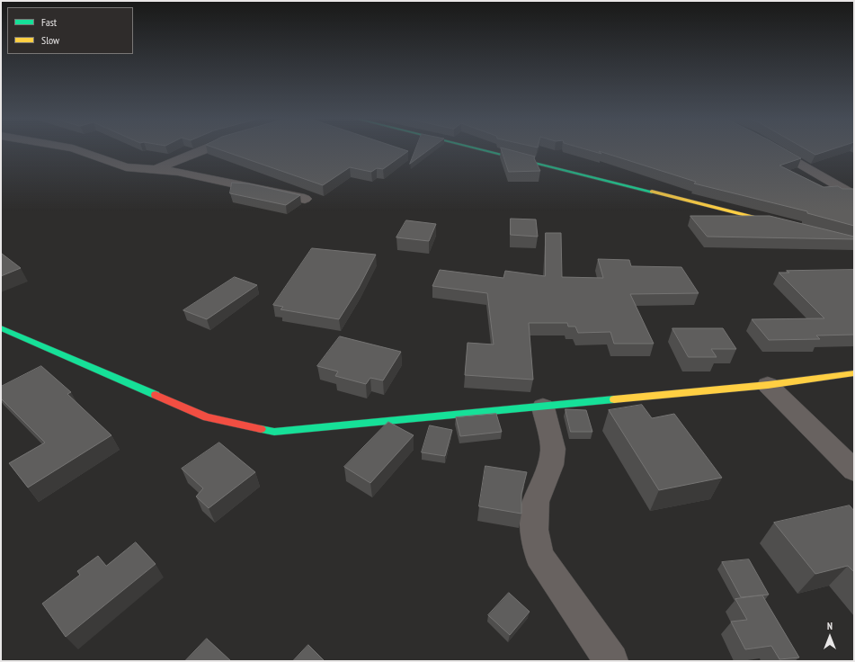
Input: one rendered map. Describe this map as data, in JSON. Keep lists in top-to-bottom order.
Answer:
{
  "legend": ["Fast", "Slow"],
  "north": "top"
}
